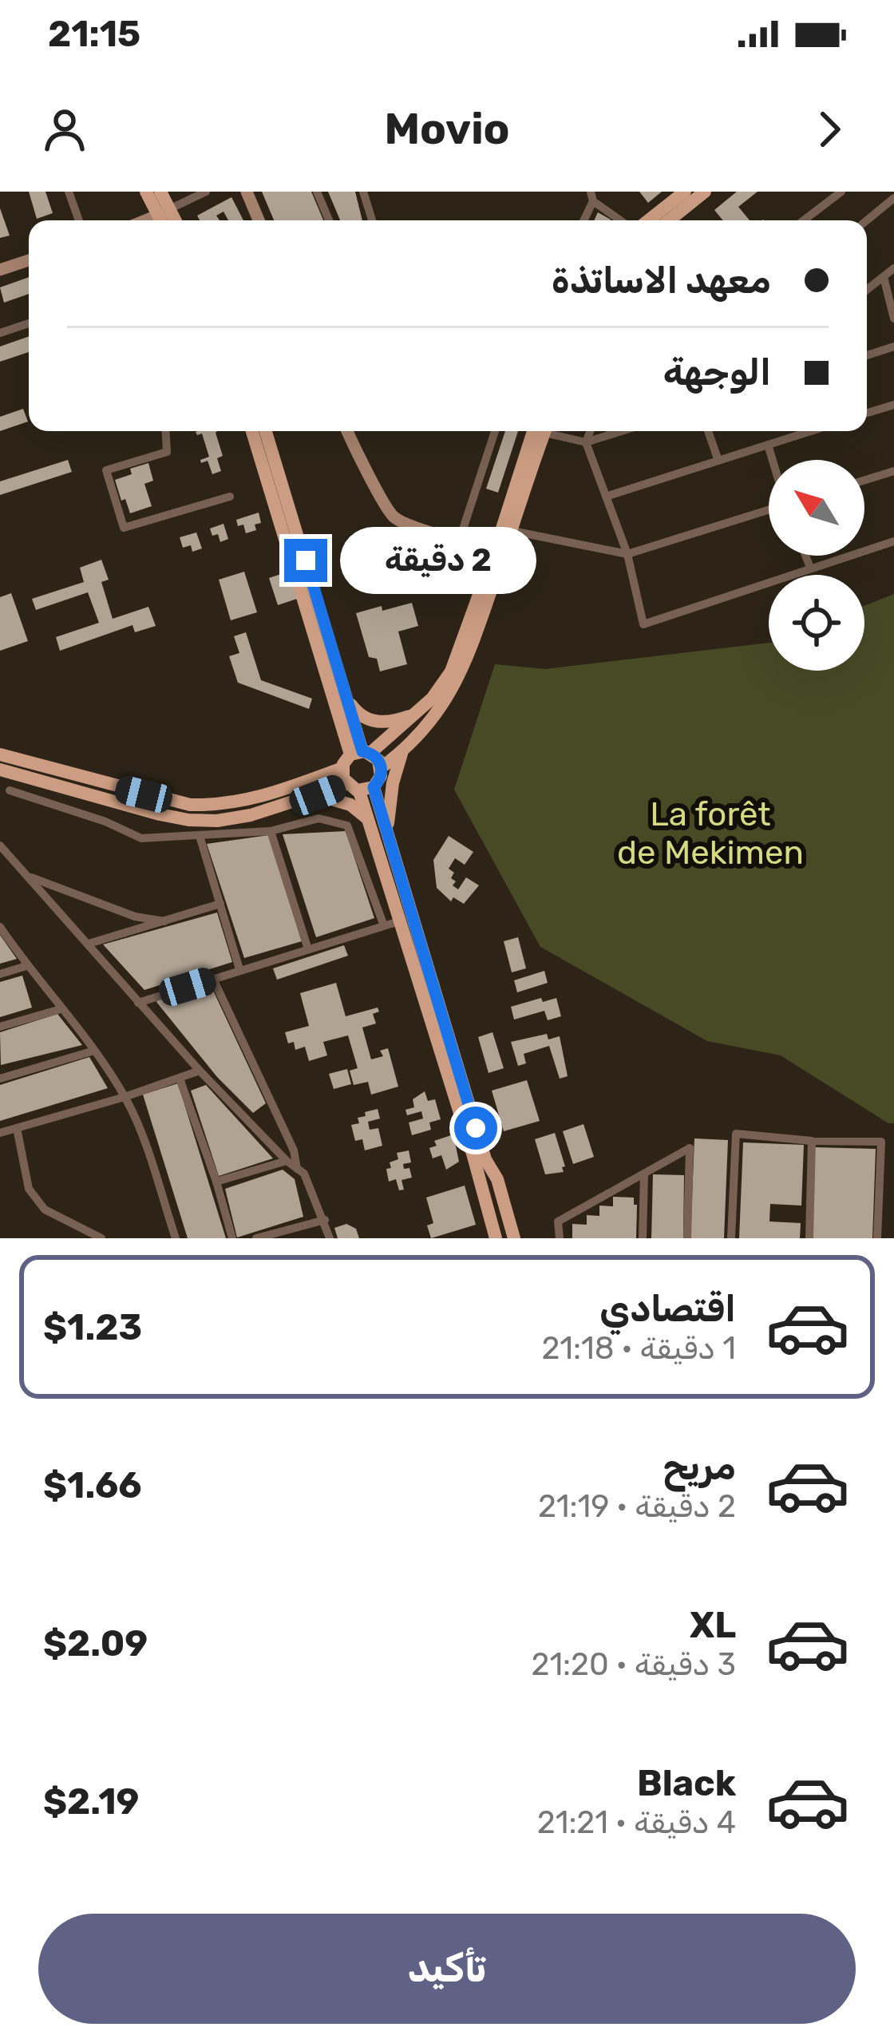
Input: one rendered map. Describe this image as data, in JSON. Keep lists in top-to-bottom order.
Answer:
{
  "parks": ["La forêt de Mekimen"],
  "north": "top left",
  "page": {
    "status": "21:15",
    "header": "Movio",
    "banner": ["معهد الاساتذة", "الوجهة"],
    "bubble": "2 دقيقة",
    "list": [
      {
        "name": "اقتصادي",
        "note": "1 دقيقة · 21:18",
        "value": "$1.23"
      },
      {
        "name": "مريح",
        "note": "2 دقيقة · 21:19",
        "value": "$1.66"
      },
      {
        "name": "XL",
        "note": "3 دقيقة · 21:20",
        "value": "$2.09"
      },
      {
        "name": "Black",
        "note": "4 دقيقة · 21:21",
        "value": "$2.19"
      }
    ],
    "buttons": "تأكيد"
  }
}
